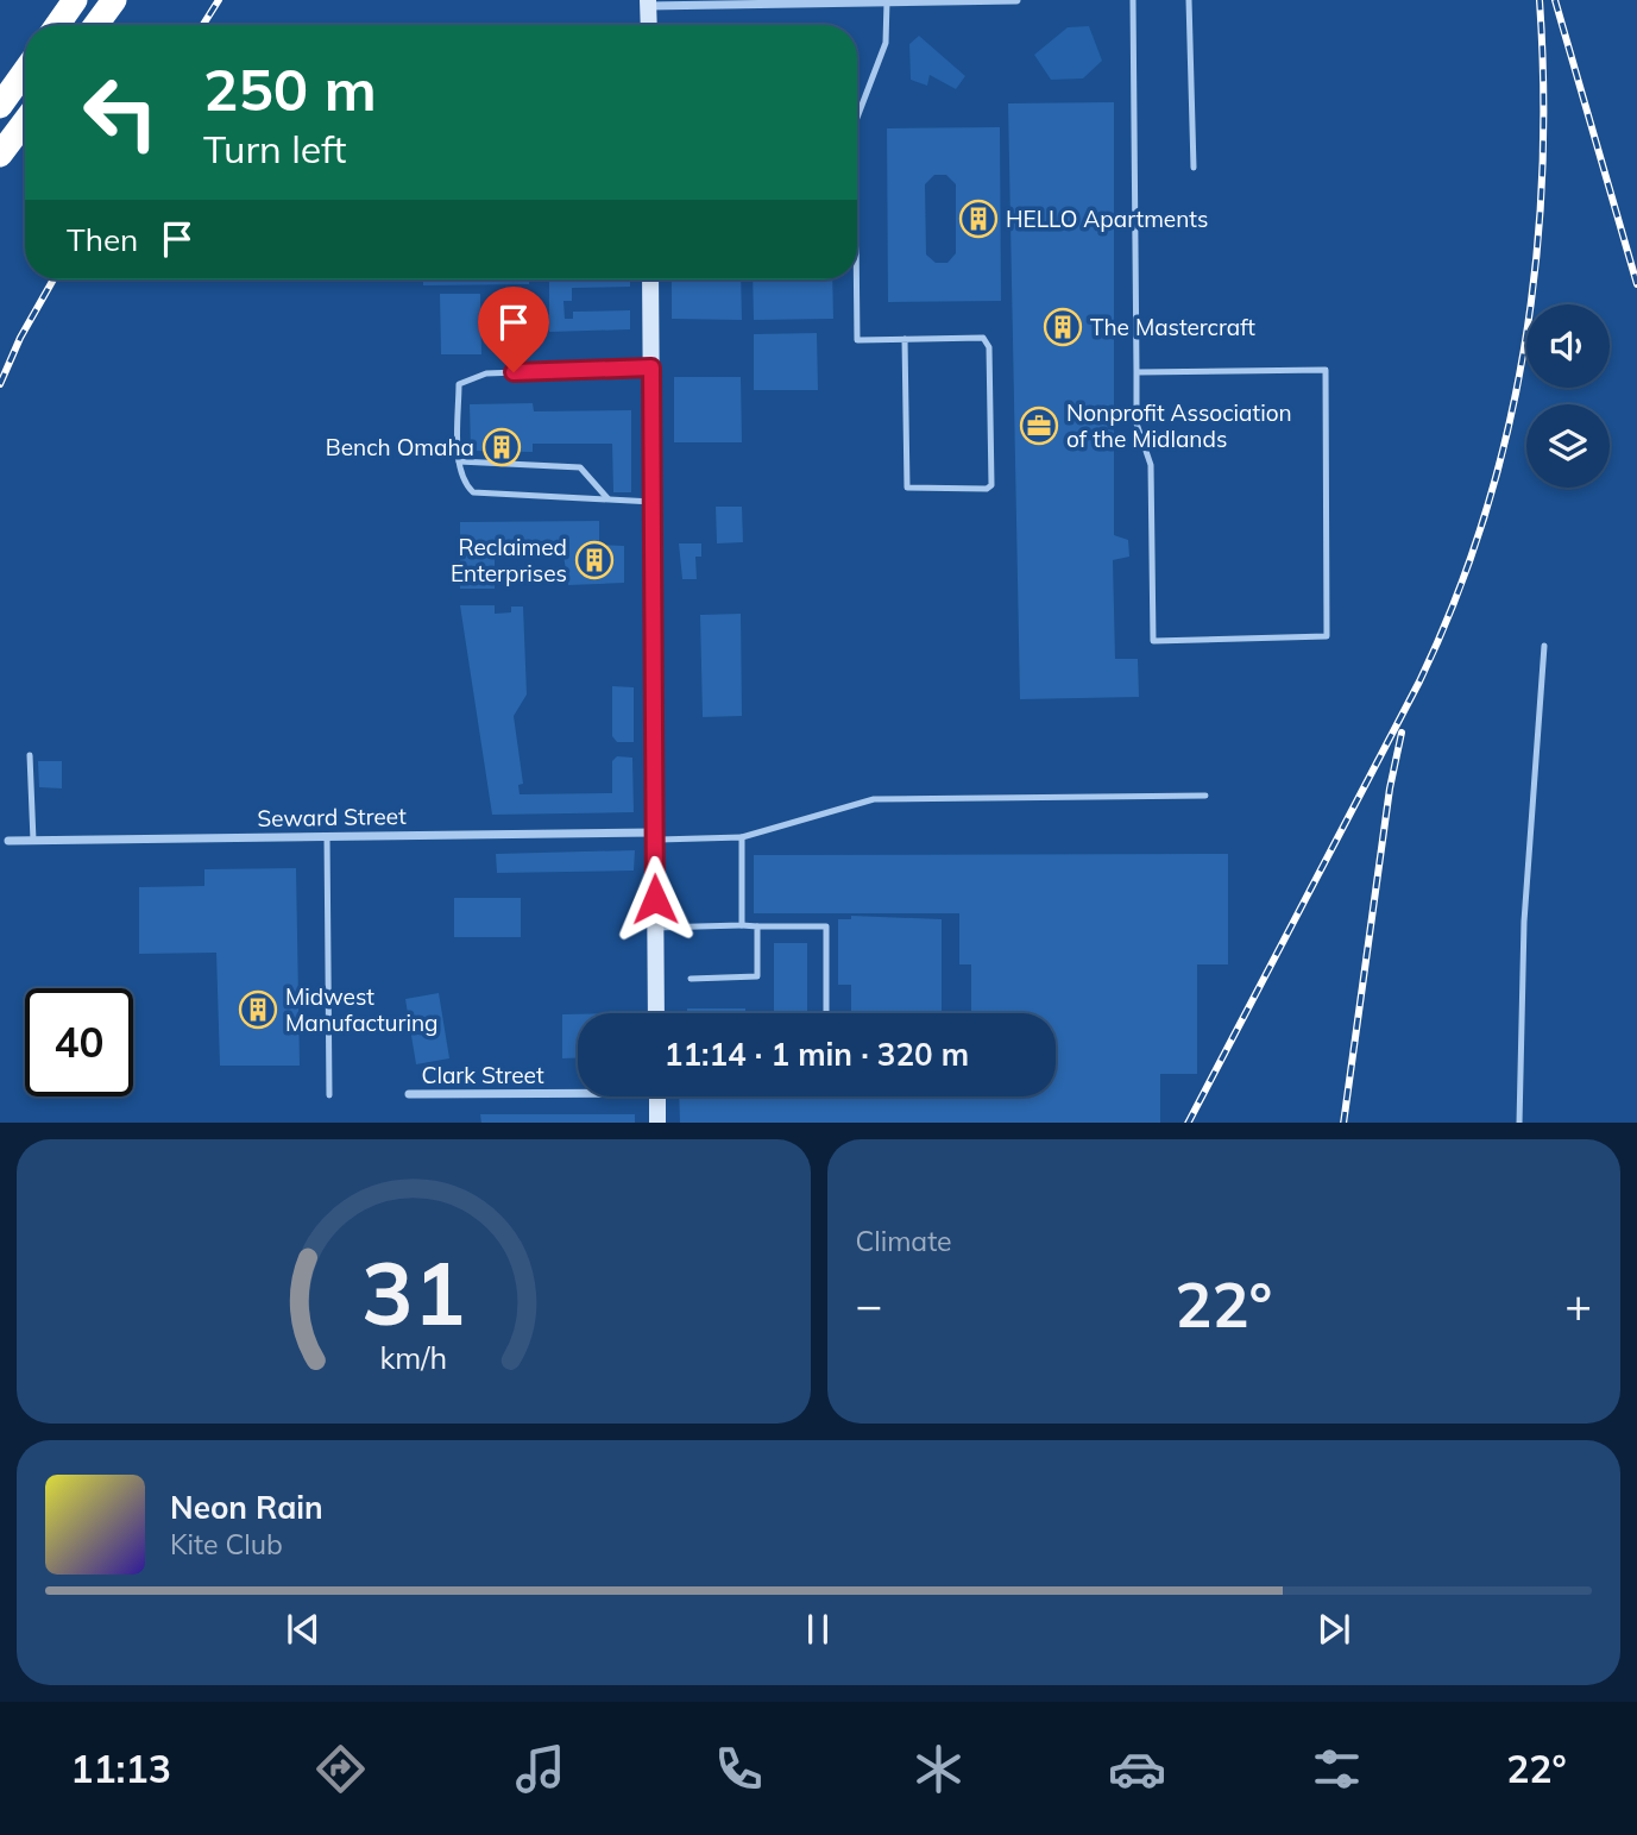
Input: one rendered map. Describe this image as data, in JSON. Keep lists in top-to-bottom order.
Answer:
{
  "streets": {
    "street": ["Seward Street", "Clark Street"]
  },
  "places": {
    "building": [
      "HELLO Apartments",
      "The Mastercraft",
      "Bench Omaha",
      "Reclaimed Enterprises",
      "Midwest Manufacturing"
    ],
    "office": ["Nonprofit Association of the Midlands"]
  },
  "page": {
    "turn": ["250 m", "Turn left"],
    "then": "Then",
    "limit": "40",
    "trip": "11:14 · 1 min · 320 m",
    "tile": "Climate",
    "heat": ["−", "22°", "+"],
    "song": ["Neon Rain", "Kite Club"],
    "tabs": ["11:13", "22°"],
    "gauge": ["31", "km/h"]
  }
}
